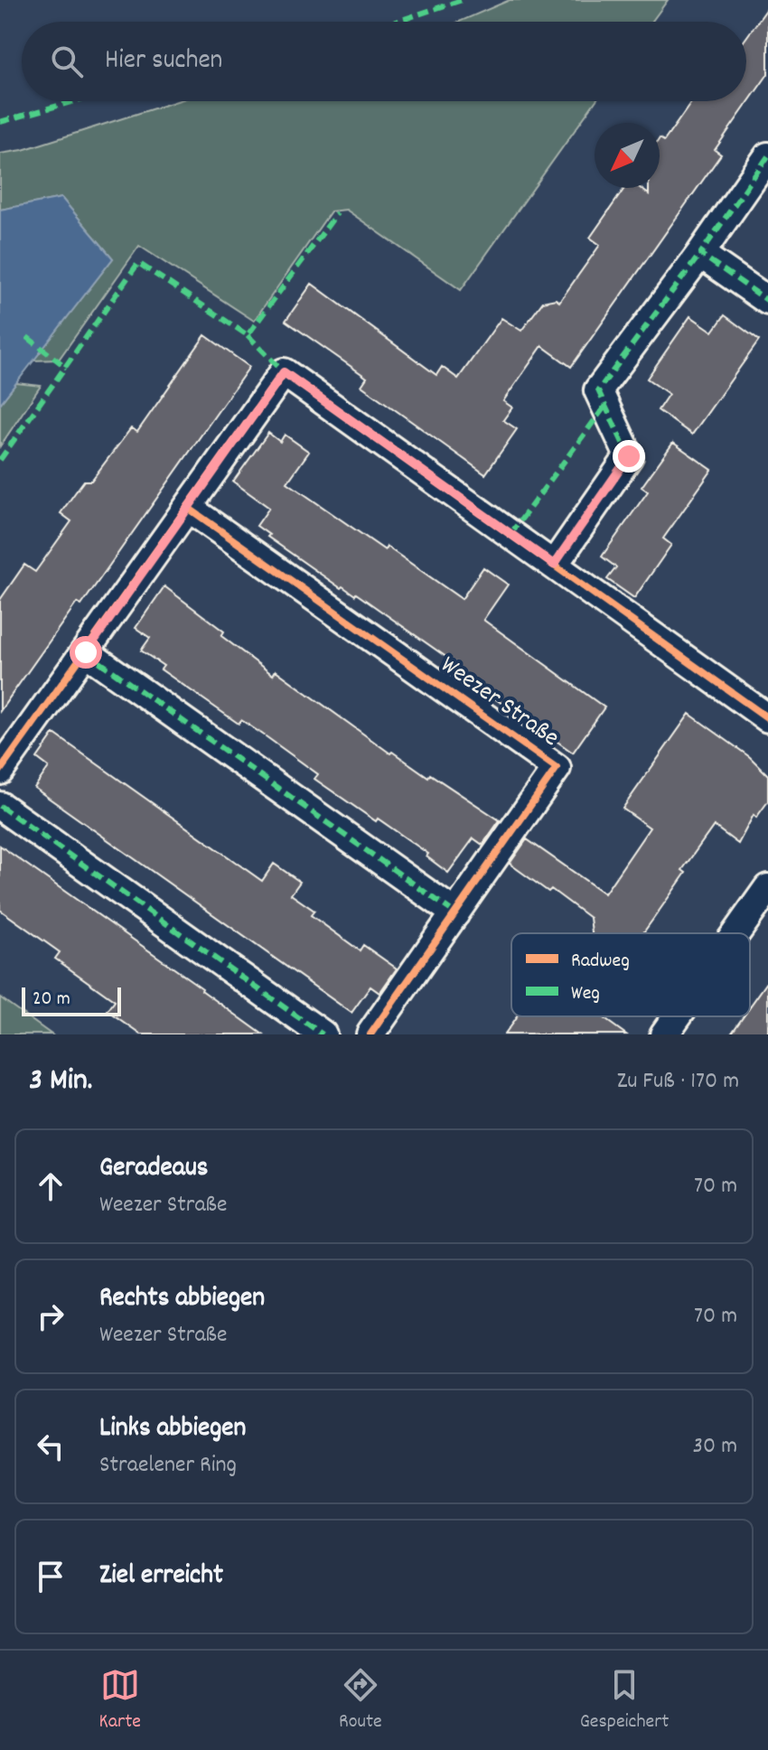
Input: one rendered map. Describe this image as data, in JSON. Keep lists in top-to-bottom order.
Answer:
{
  "streets": {
    "street": ["Weezer Straße"]
  },
  "legend": ["Radweg", "Weg"],
  "scale_bar": "20 m",
  "north": "bottom left",
  "page": {
    "search": "Hier suchen",
    "scale": "20 m",
    "heading": ["3 Min.", "Zu Fuß · 170 m"],
    "list": [
      ["Geradeaus", "Weezer Straße", "70 m"],
      ["Rechts abbiegen", "Weezer Straße", "70 m"],
      ["Links abbiegen", "Straelener Ring", "30 m"],
      "Ziel erreicht"
    ],
    "nav": ["Karte", "Route", "Gespeichert"]
  }
}
